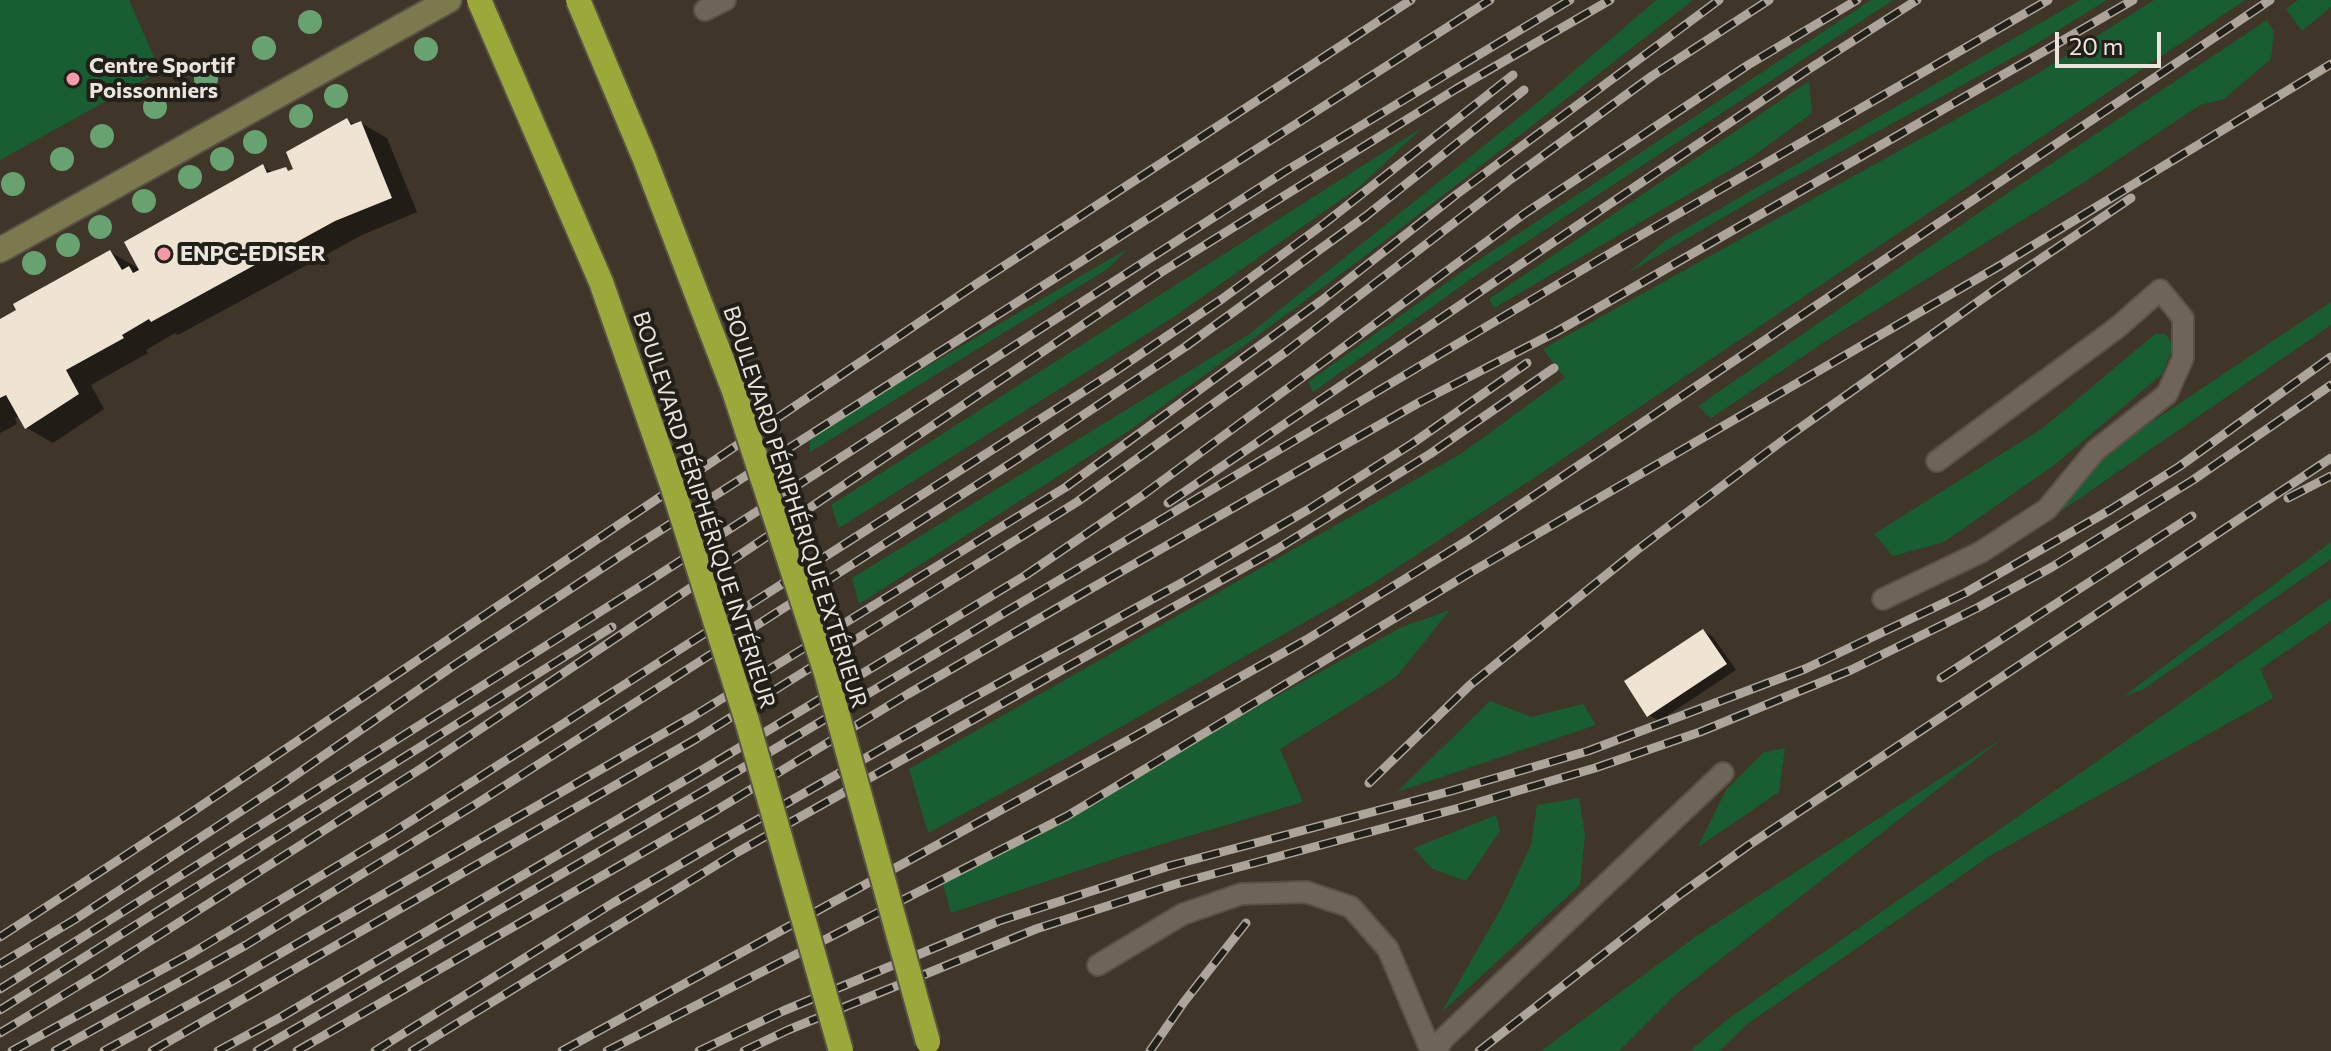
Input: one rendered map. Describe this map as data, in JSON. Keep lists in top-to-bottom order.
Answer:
{
  "streets": {
    "highway": ["BOULEVARD PÉRIPHÉRIQUE EXTÉRIEUR", "BOULEVARD PÉRIPHÉRIQUE INTÉRIEUR"]
  },
  "places": ["Centre Sportif Poissonniers", "ENPC-EDISER"],
  "scale_bar": "20 m"
}
